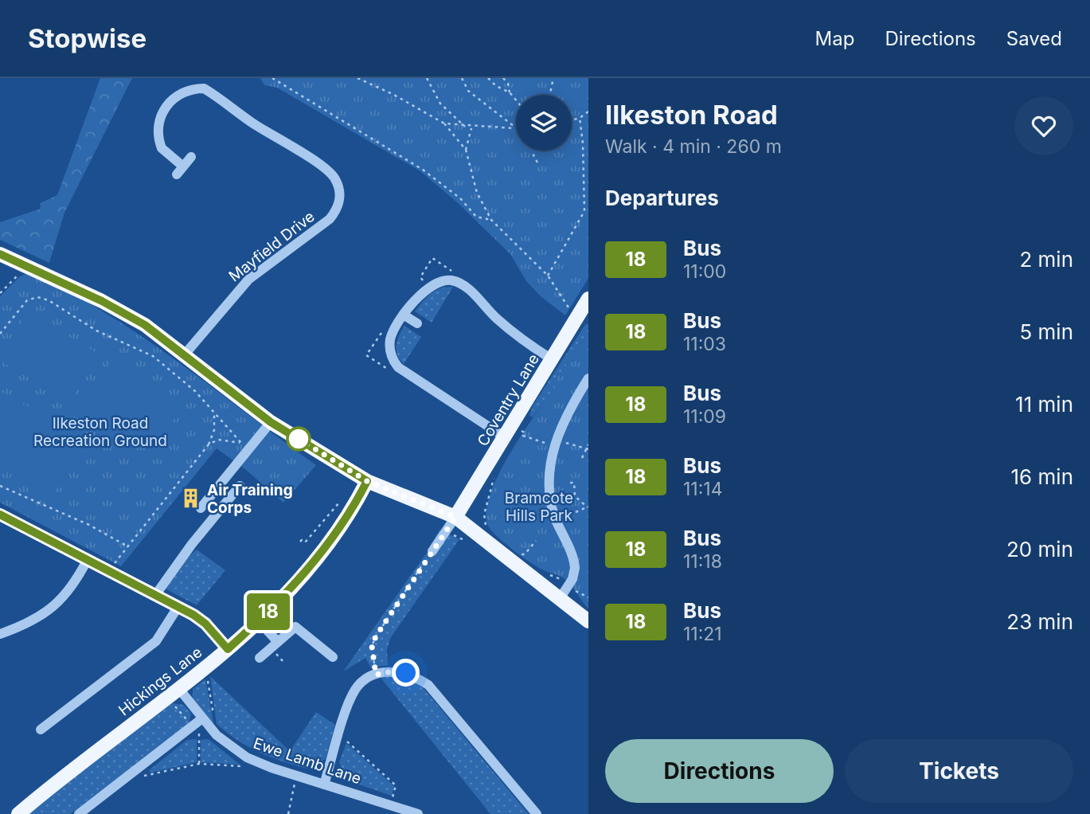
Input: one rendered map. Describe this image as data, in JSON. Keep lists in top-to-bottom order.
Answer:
{
  "streets": {
    "main road": ["Coventry Lane", "Hickings Lane"],
    "street": ["Mayfield Drive", "Ewe Lamb Lane"]
  },
  "crossings": [
    ["Hickings Lane", "Ewe Lamb Lane"]
  ],
  "parks": ["Ilkeston Road Recreation Ground", "Bramcote Hills Park"],
  "places": {
    "building": ["Air Training Corps"]
  },
  "lines": ["bus line 18"],
  "page": {
    "header": "Stopwise",
    "nav": ["Map", "Directions", "Saved"],
    "on_map": "18",
    "heading": [
      ["Ilkeston Road", "Walk · 4 min · 260 m"],
      "Departures"
    ],
    "list": [
      {
        "mark": "18",
        "name": "Bus",
        "note": "11:00",
        "value": "2 min"
      },
      {
        "mark": "18",
        "name": "Bus",
        "note": "11:03",
        "value": "5 min"
      },
      {
        "mark": "18",
        "name": "Bus",
        "note": "11:09",
        "value": "11 min"
      },
      {
        "mark": "18",
        "name": "Bus",
        "note": "11:14",
        "value": "16 min"
      },
      {
        "mark": "18",
        "name": "Bus",
        "note": "11:18",
        "value": "20 min"
      },
      {
        "mark": "18",
        "name": "Bus",
        "note": "11:21",
        "value": "23 min"
      }
    ],
    "buttons": ["Directions", "Tickets"]
  }
}
